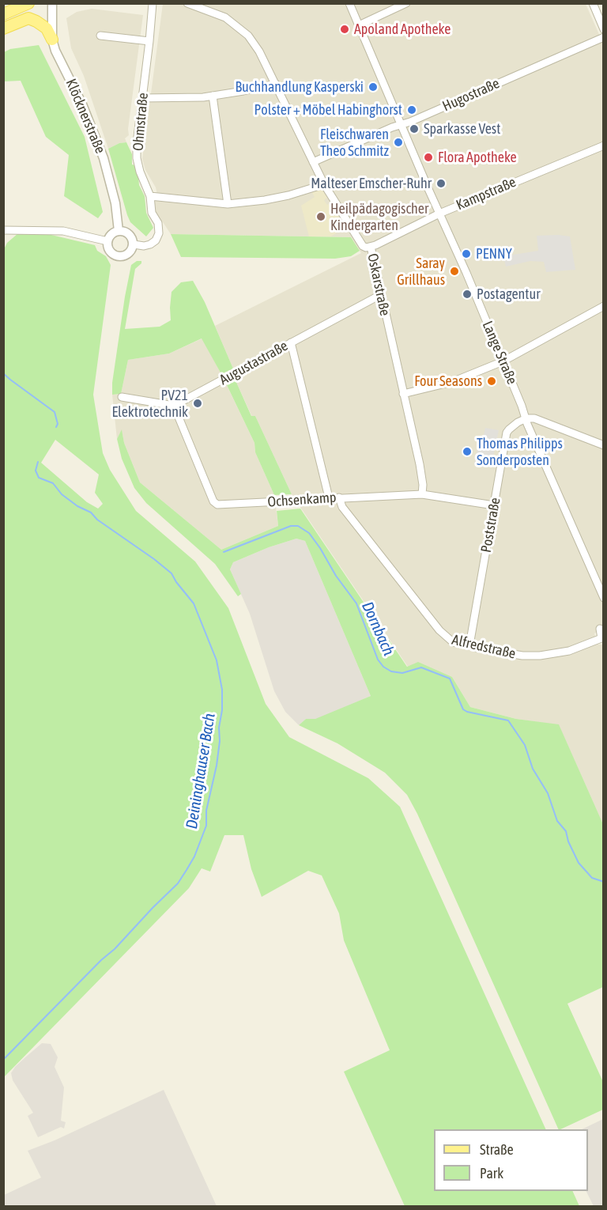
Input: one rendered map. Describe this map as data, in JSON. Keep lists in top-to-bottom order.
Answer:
{
  "streets": {
    "street": [
      "Hugostraße",
      "Klöcknerstraße",
      "Ohmstraße",
      "Kampstraße",
      "Oskarstraße",
      "Lange Straße",
      "Augustastraße",
      "Ochsenkamp",
      "Poststraße",
      "Alfredstraße"
    ]
  },
  "crossings": [
    ["Hugostraße", "Oskarstraße"],
    ["Hugostraße", "Lange Straße"],
    ["Klöcknerstraße", "Ohmstraße"],
    ["Kampstraße", "Oskarstraße"],
    ["Kampstraße", "Lange Straße"],
    ["Oskarstraße", "Augustastraße"],
    ["Oskarstraße", "Ochsenkamp"],
    ["Lange Straße", "Poststraße"],
    ["Augustastraße", "Ochsenkamp"],
    ["Ochsenkamp", "Poststraße"],
    ["Ochsenkamp", "Alfredstraße"],
    ["Poststraße", "Alfredstraße"]
  ],
  "water": ["Dornbach", "Deininghauser Bach"],
  "places": [
    "Apoland Apotheke",
    "Buchhandlung Kasperski",
    "Polster + Möbel Habinghorst",
    "Sparkasse Vest",
    "Fleischwaren Theo Schmitz",
    "Flora Apotheke",
    "Malteser Emscher-Ruhr",
    "Heilpädagogischer Kindergarten",
    "PENNY",
    "Saray Grillhaus",
    "Postagentur",
    "Four Seasons",
    "PV21 Elektrotechnik",
    "Thomas Philipps Sonderposten"
  ],
  "legend": ["Straße", "Park"]
}
